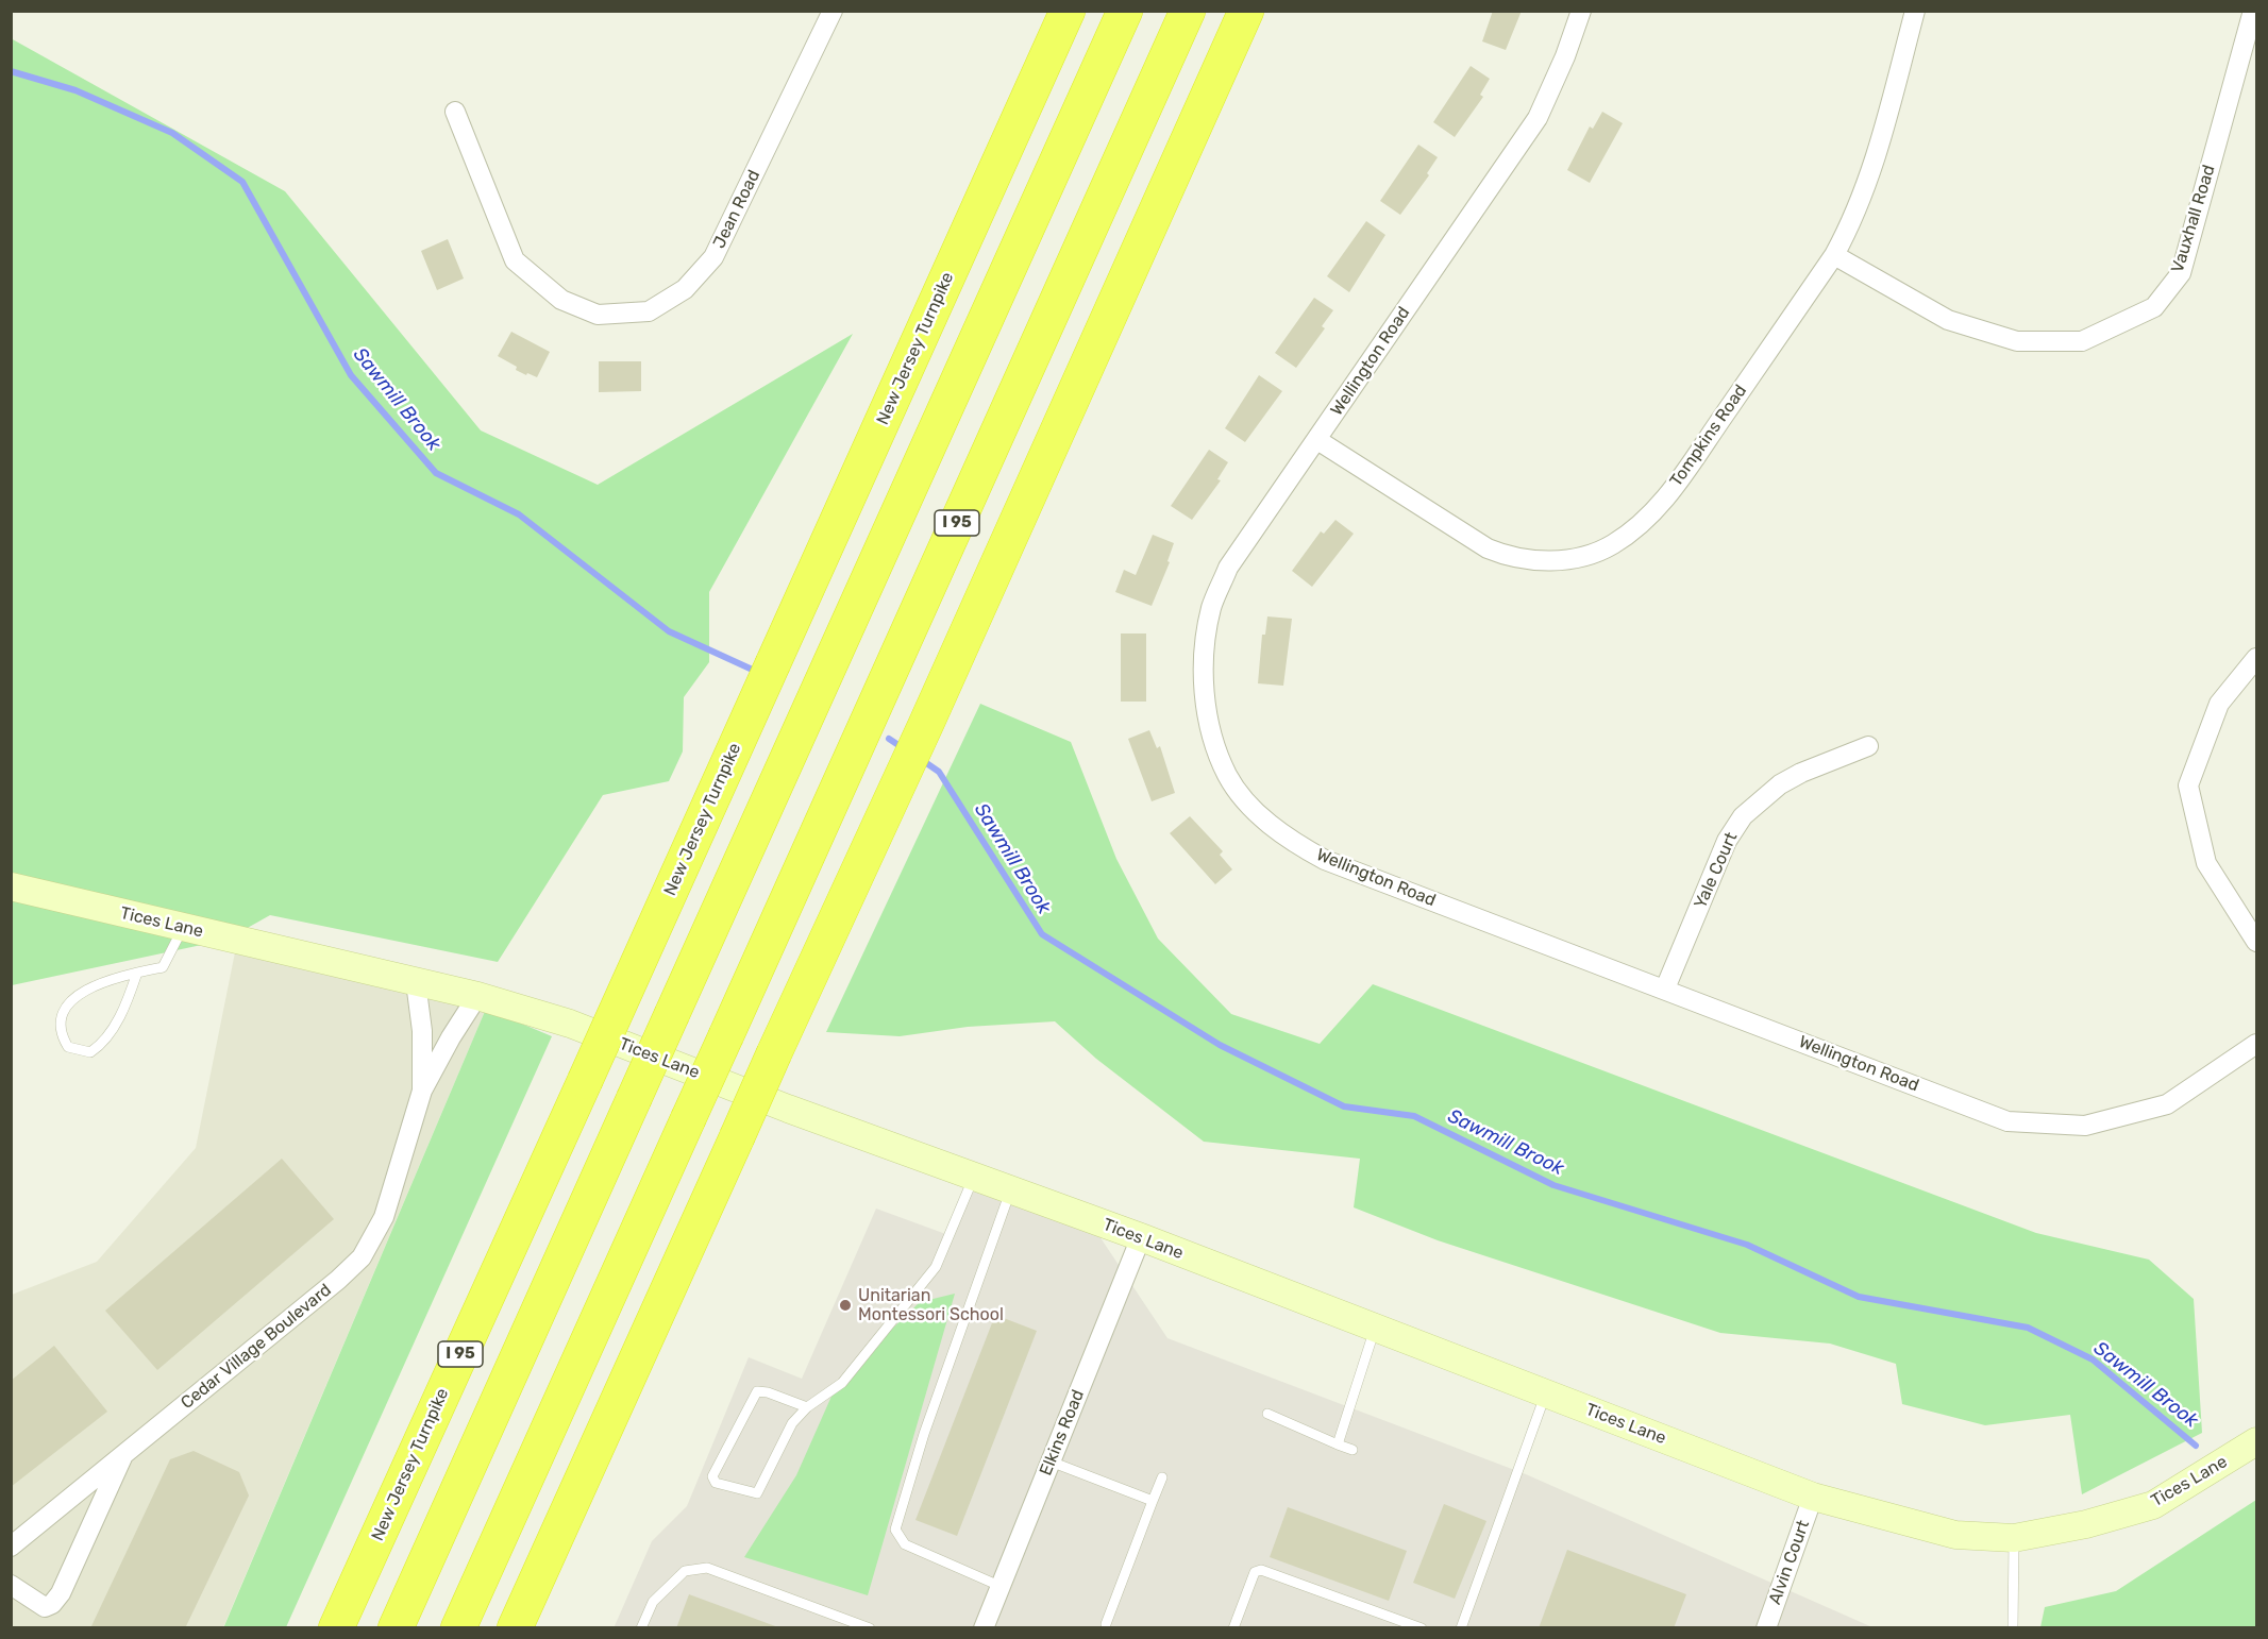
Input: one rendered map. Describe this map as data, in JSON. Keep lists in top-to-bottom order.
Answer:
{
  "streets": {
    "highway": ["New Jersey Turnpike", "I 95"],
    "street": [
      "Jean Road",
      "Vauxhall Road",
      "Wellington Road",
      "Tompkins Road",
      "Yale Court",
      "Tices Lane",
      "Cedar Village Boulevard",
      "Elkins Road",
      "Alvin Court"
    ]
  },
  "crossings": [
    ["Vauxhall Road", "Tompkins Road"],
    ["Wellington Road", "Tompkins Road"],
    ["Wellington Road", "Yale Court"],
    ["Tices Lane", "Cedar Village Boulevard"],
    ["Tices Lane", "Elkins Road"],
    ["Tices Lane", "Alvin Court"]
  ],
  "water": ["Sawmill Brook"],
  "places": ["Unitarian Montessori School"]
}
